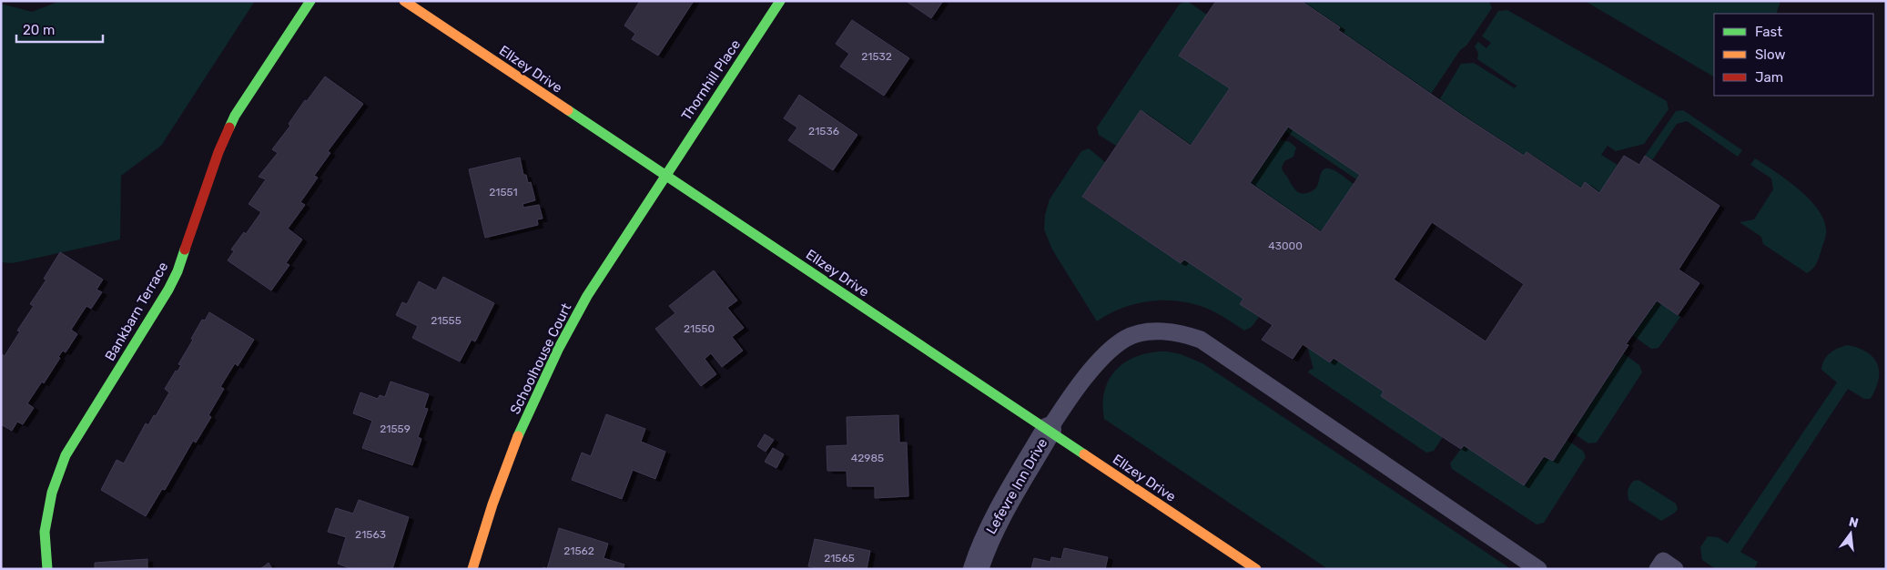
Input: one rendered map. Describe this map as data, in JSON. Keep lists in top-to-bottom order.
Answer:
{
  "streets": {
    "street": [
      "Ellzey Drive",
      "Thornhill Place",
      "Bankbarn Terrace",
      "Schoolhouse Court",
      "Lefevre Inn Drive"
    ]
  },
  "crossings": [
    ["Ellzey Drive", "Thornhill Place"],
    ["Ellzey Drive", "Schoolhouse Court"],
    ["Ellzey Drive", "Lefevre Inn Drive"],
    ["Thornhill Place", "Schoolhouse Court"]
  ],
  "house_numbers": [
    "21532",
    "21536",
    "21551",
    "43000",
    "21555",
    "21550",
    "21559",
    "42985",
    "21563",
    "21562",
    "21565"
  ],
  "legend": ["Fast", "Slow", "Jam"],
  "scale_bar": "20 m",
  "north": "top"
}
